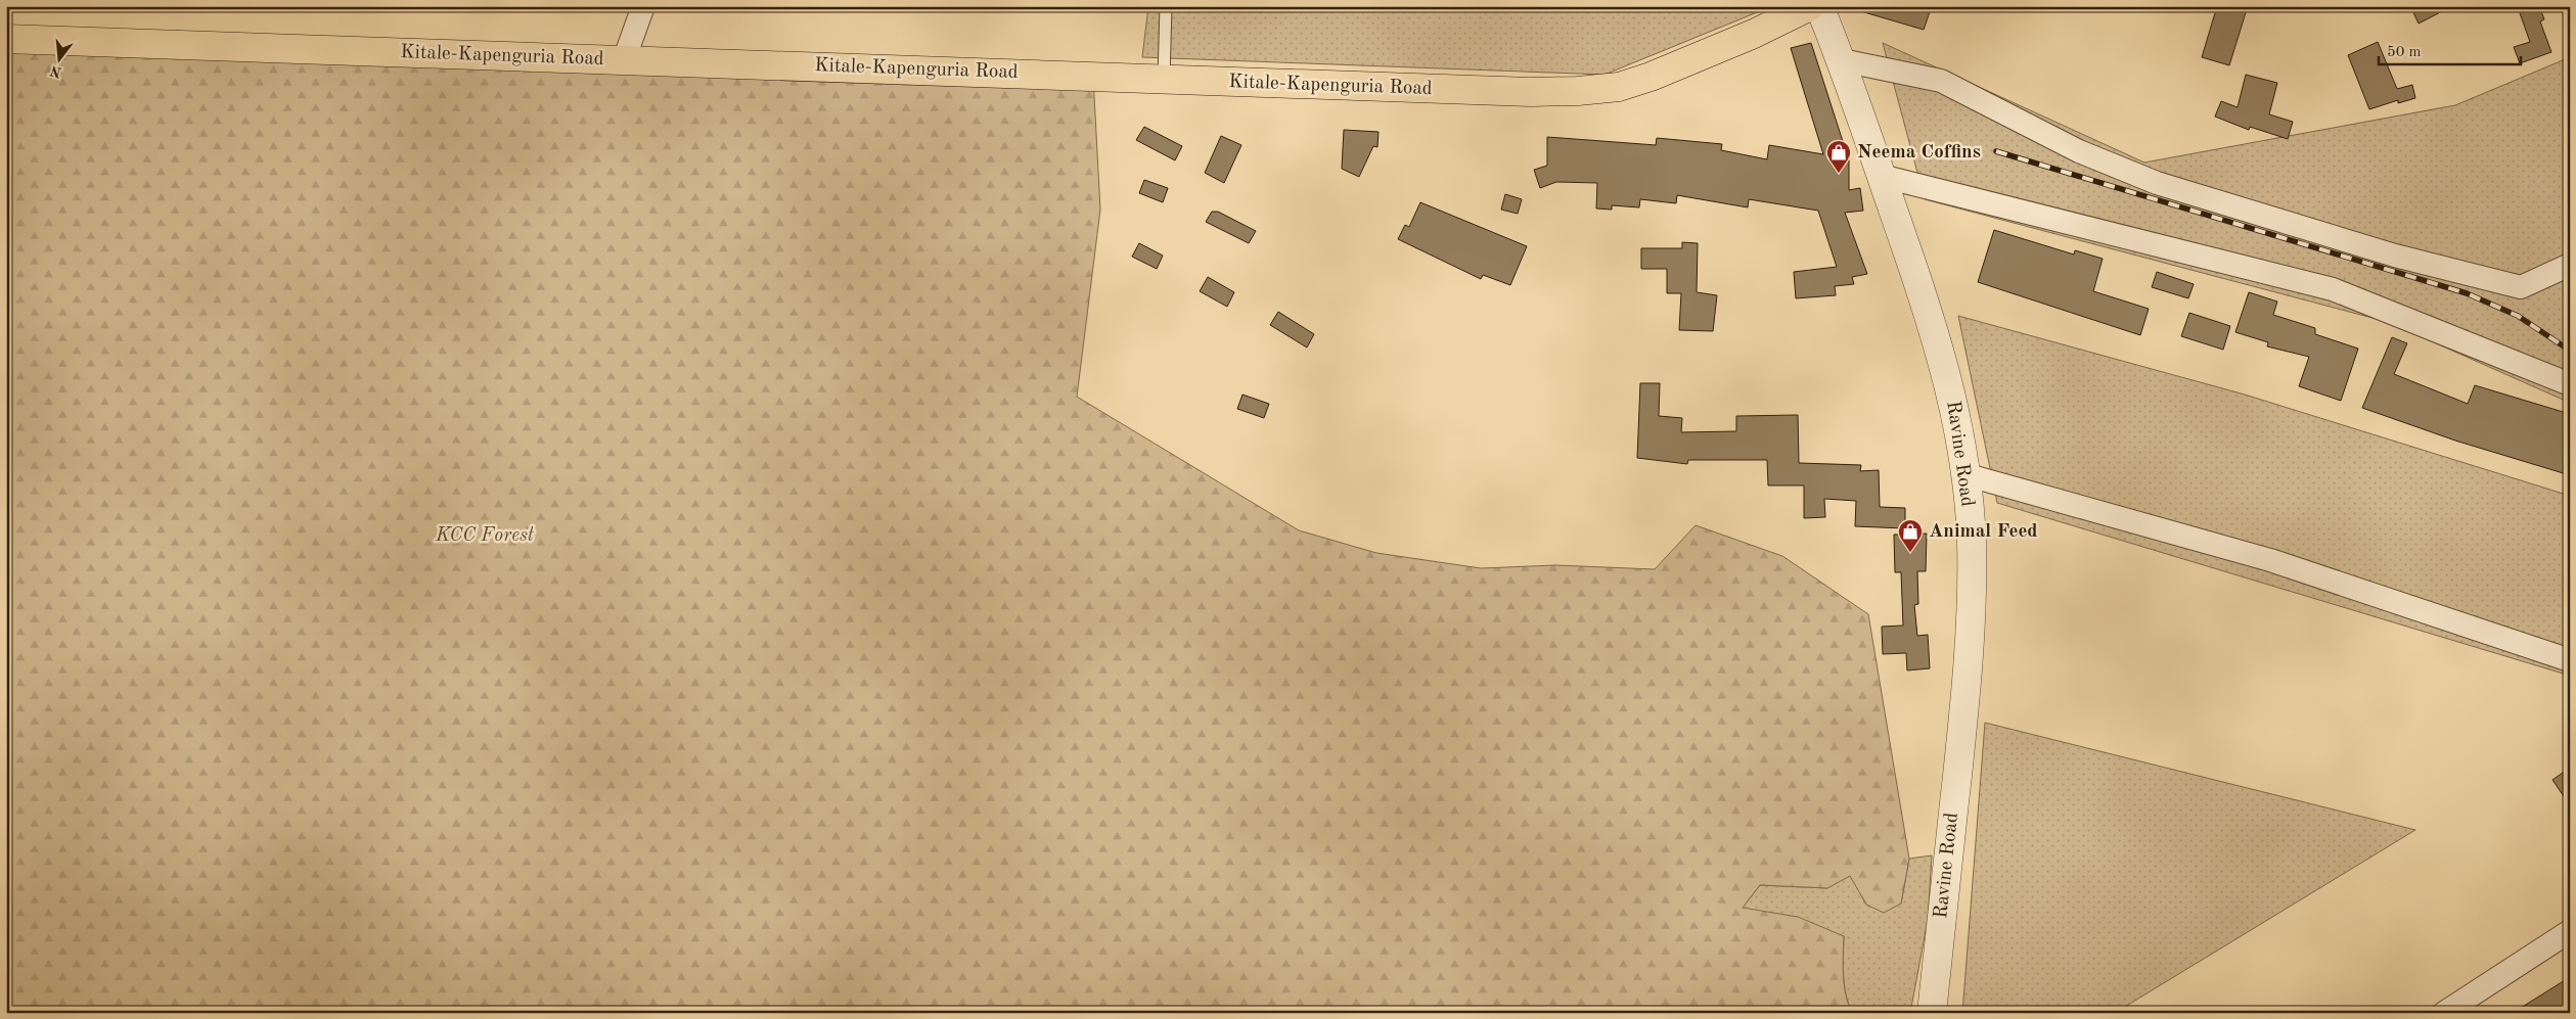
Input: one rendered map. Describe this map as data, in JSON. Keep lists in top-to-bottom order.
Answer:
{
  "streets": {
    "highway": ["Kitale-Kapenguria Road"],
    "street": ["Ravine Road"]
  },
  "parks": ["KCC Forest"],
  "places": {
    "shop": ["Neema Coffins", "Animal Feed"]
  },
  "scale_bar": "50 m",
  "north": "bottom"
}
